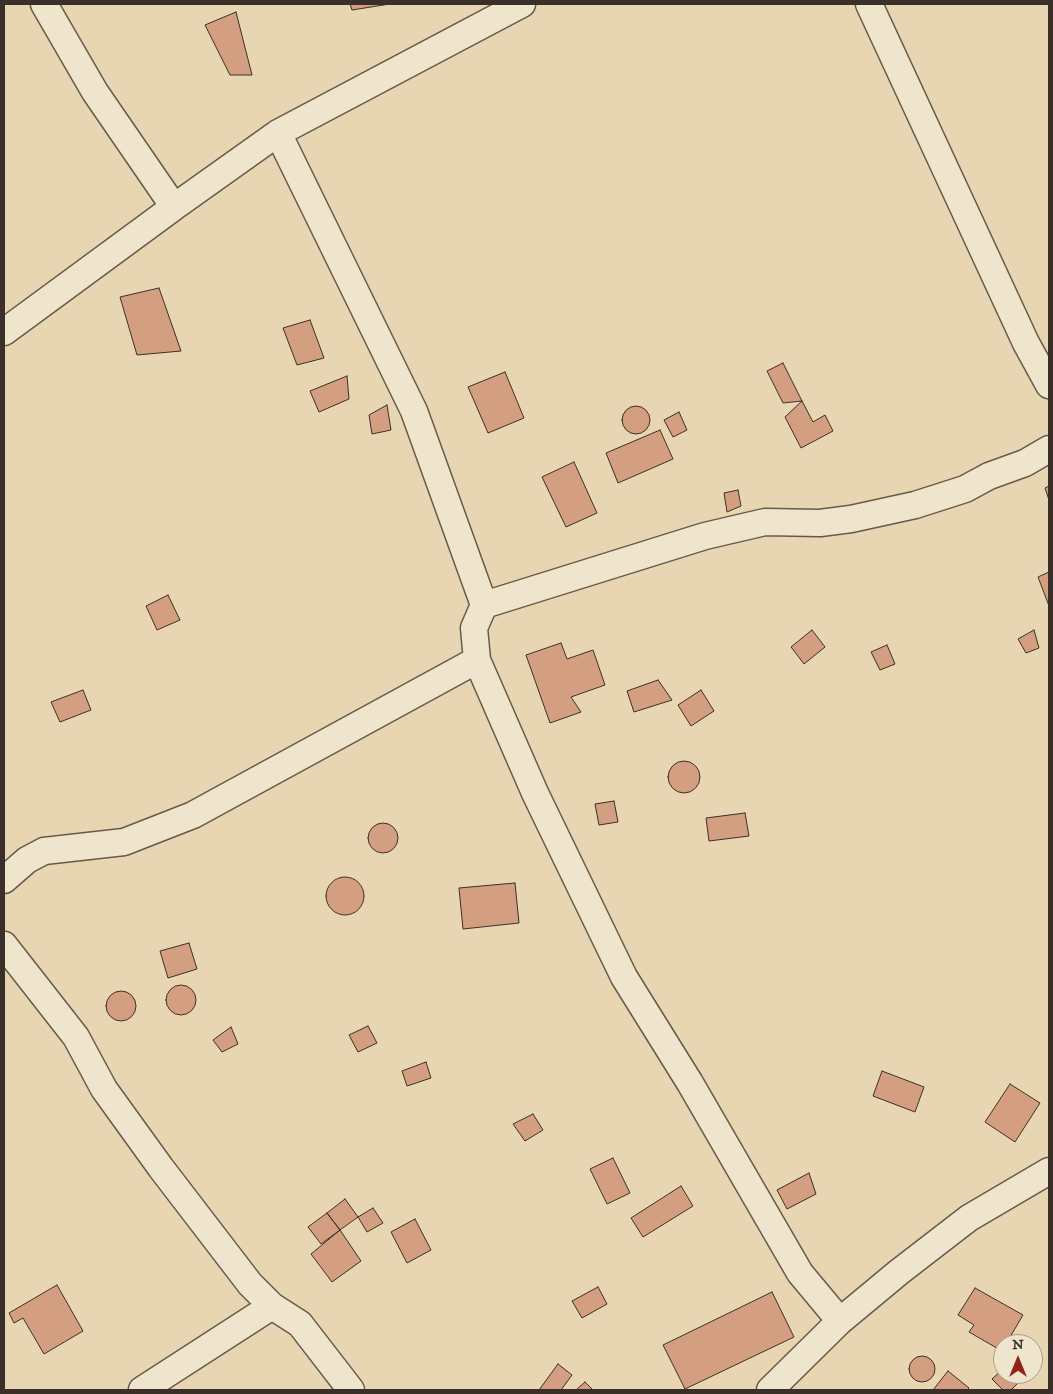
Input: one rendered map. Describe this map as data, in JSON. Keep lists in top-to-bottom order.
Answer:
{
  "north": "top"
}
